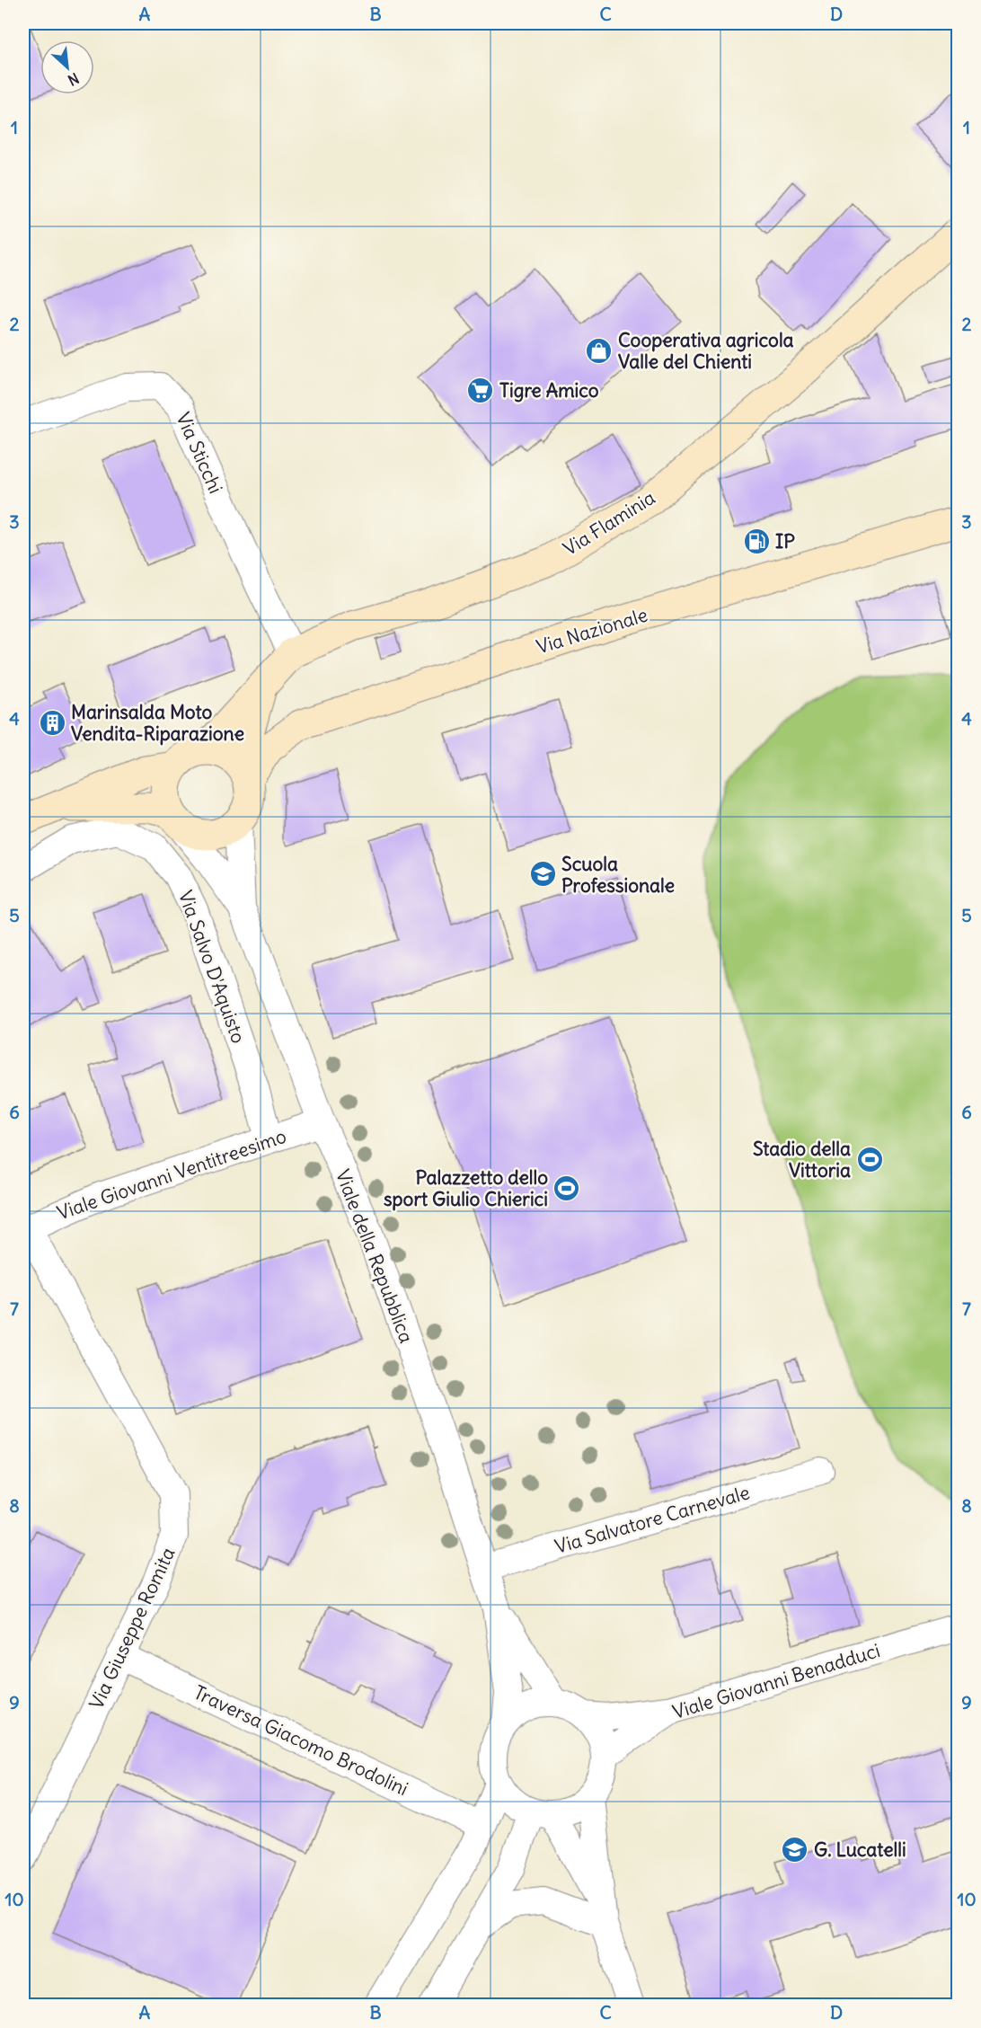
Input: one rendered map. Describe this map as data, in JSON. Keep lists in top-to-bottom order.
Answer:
{
  "streets": {
    "main road": ["Via Flaminia", "Via Nazionale"],
    "street": [
      "Via Sticchi",
      "Via Salvo D'Aquisto",
      "Viale Giovanni Ventitreesimo",
      "Viale della Repubblica",
      "Via Salvatore Carnevale",
      "Via Giuseppe Romita",
      "Viale Giovanni Benadduci",
      "Traversa Giacomo Brodolini"
    ]
  },
  "crossings": [
    ["Via Sticchi", "Via Flaminia"],
    ["Via Flaminia", "Via Nazionale"],
    ["Via Flaminia", "Viale della Repubblica"],
    ["Via Nazionale", "Viale della Repubblica"],
    ["Via Salvo D'Aquisto", "Viale Giovanni Ventitreesimo"],
    ["Viale Giovanni Ventitreesimo", "Viale della Repubblica"],
    ["Viale Giovanni Ventitreesimo", "Via Giuseppe Romita"],
    ["Viale della Repubblica", "Via Salvatore Carnevale"],
    ["Viale della Repubblica", "Viale Giovanni Benadduci"],
    ["Via Giuseppe Romita", "Traversa Giacomo Brodolini"]
  ],
  "places": {
    "shop": ["Cooperativa agricola Valle del Chienti"],
    "supermarket": ["Tigre Amico"],
    "fuel station": ["IP"],
    "building": ["Marinsalda Moto Vendita-Riparazione"],
    "school or university": ["Scuola Professionale", "G. Lucatelli"],
    "sports": ["Stadio della Vittoria", "Palazzetto dello sport Giulio Chierici"]
  },
  "north": "bottom right",
  "grid": {
    "columns": [
      "A",
      "B",
      "C",
      "D"
    ],
    "rows": [
      "1",
      "2",
      "3",
      "4",
      "5",
      "6",
      "7",
      "8",
      "9",
      "10"
    ]
  }
}
